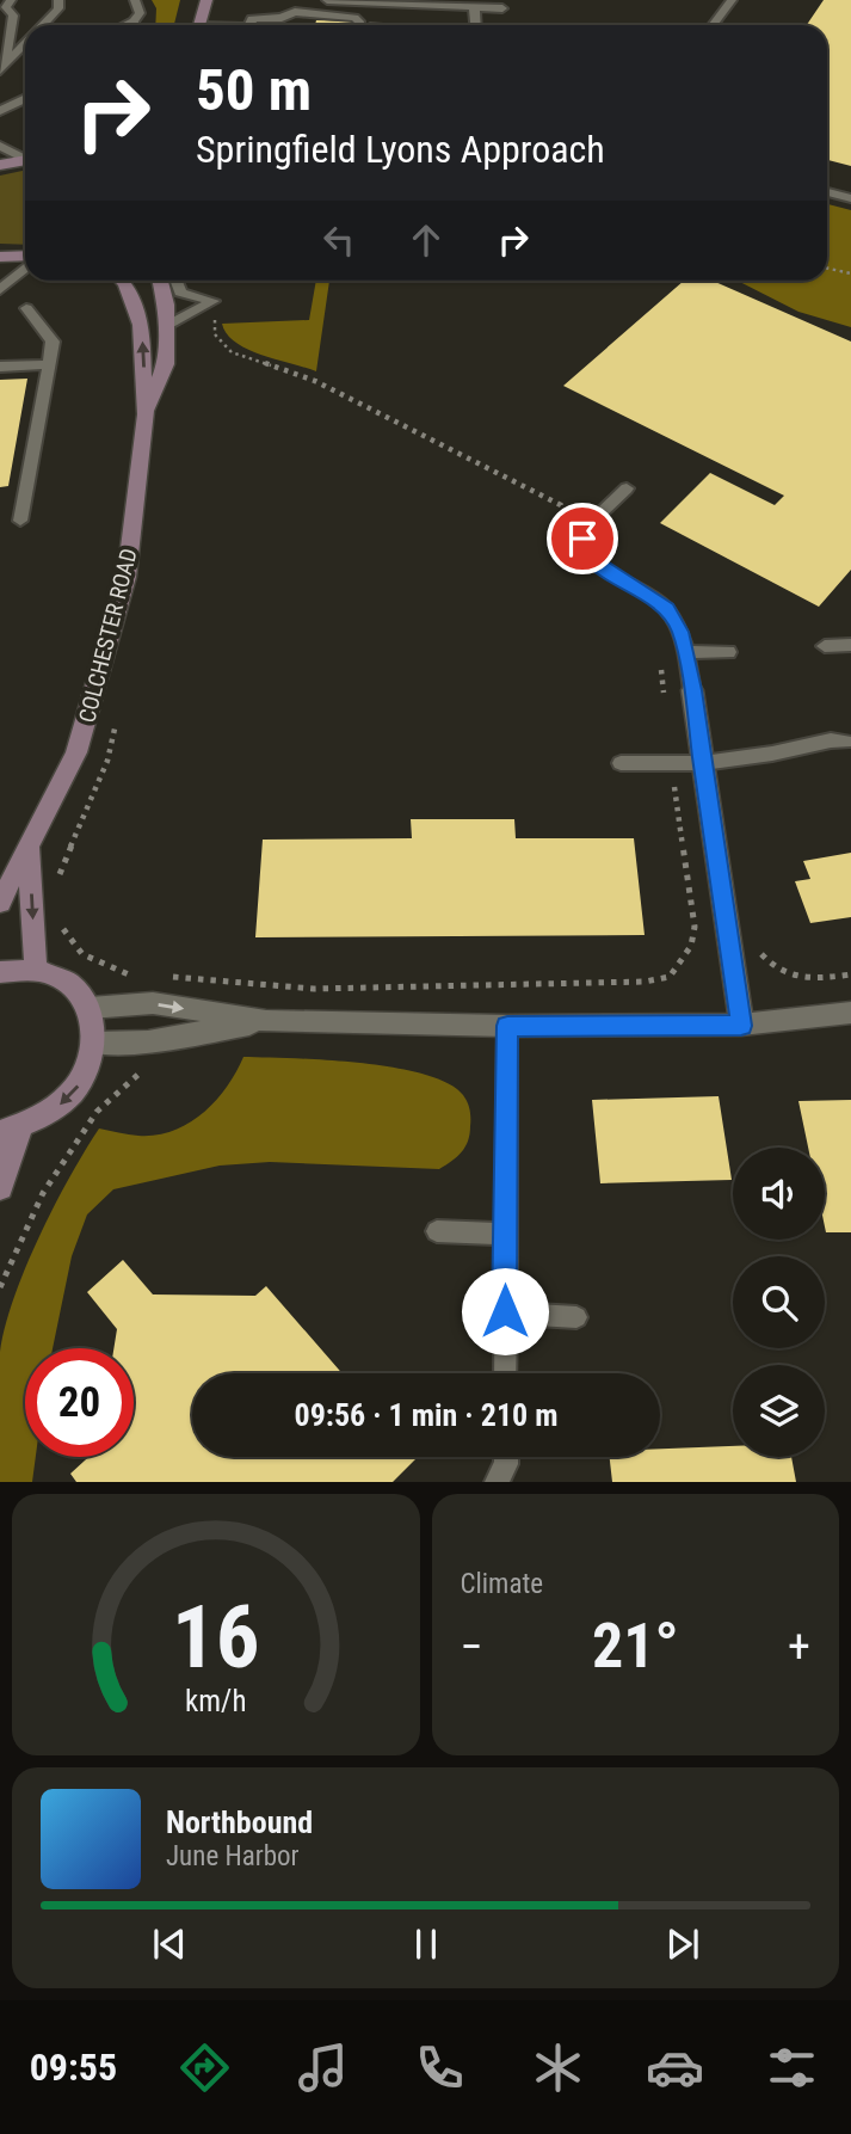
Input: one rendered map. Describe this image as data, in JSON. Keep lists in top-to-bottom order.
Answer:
{
  "streets": {
    "main road": ["COLCHESTER ROAD"]
  },
  "page": {
    "turn": ["50 m", "Springfield Lyons Approach"],
    "limit": "20",
    "trip": "09:56 · 1 min · 210 m",
    "tile": "Climate",
    "heat": ["−", "21°", "+"],
    "song": ["Northbound", "June Harbor"],
    "tabs": "09:55",
    "gauge": ["16", "km/h"]
  }
}
